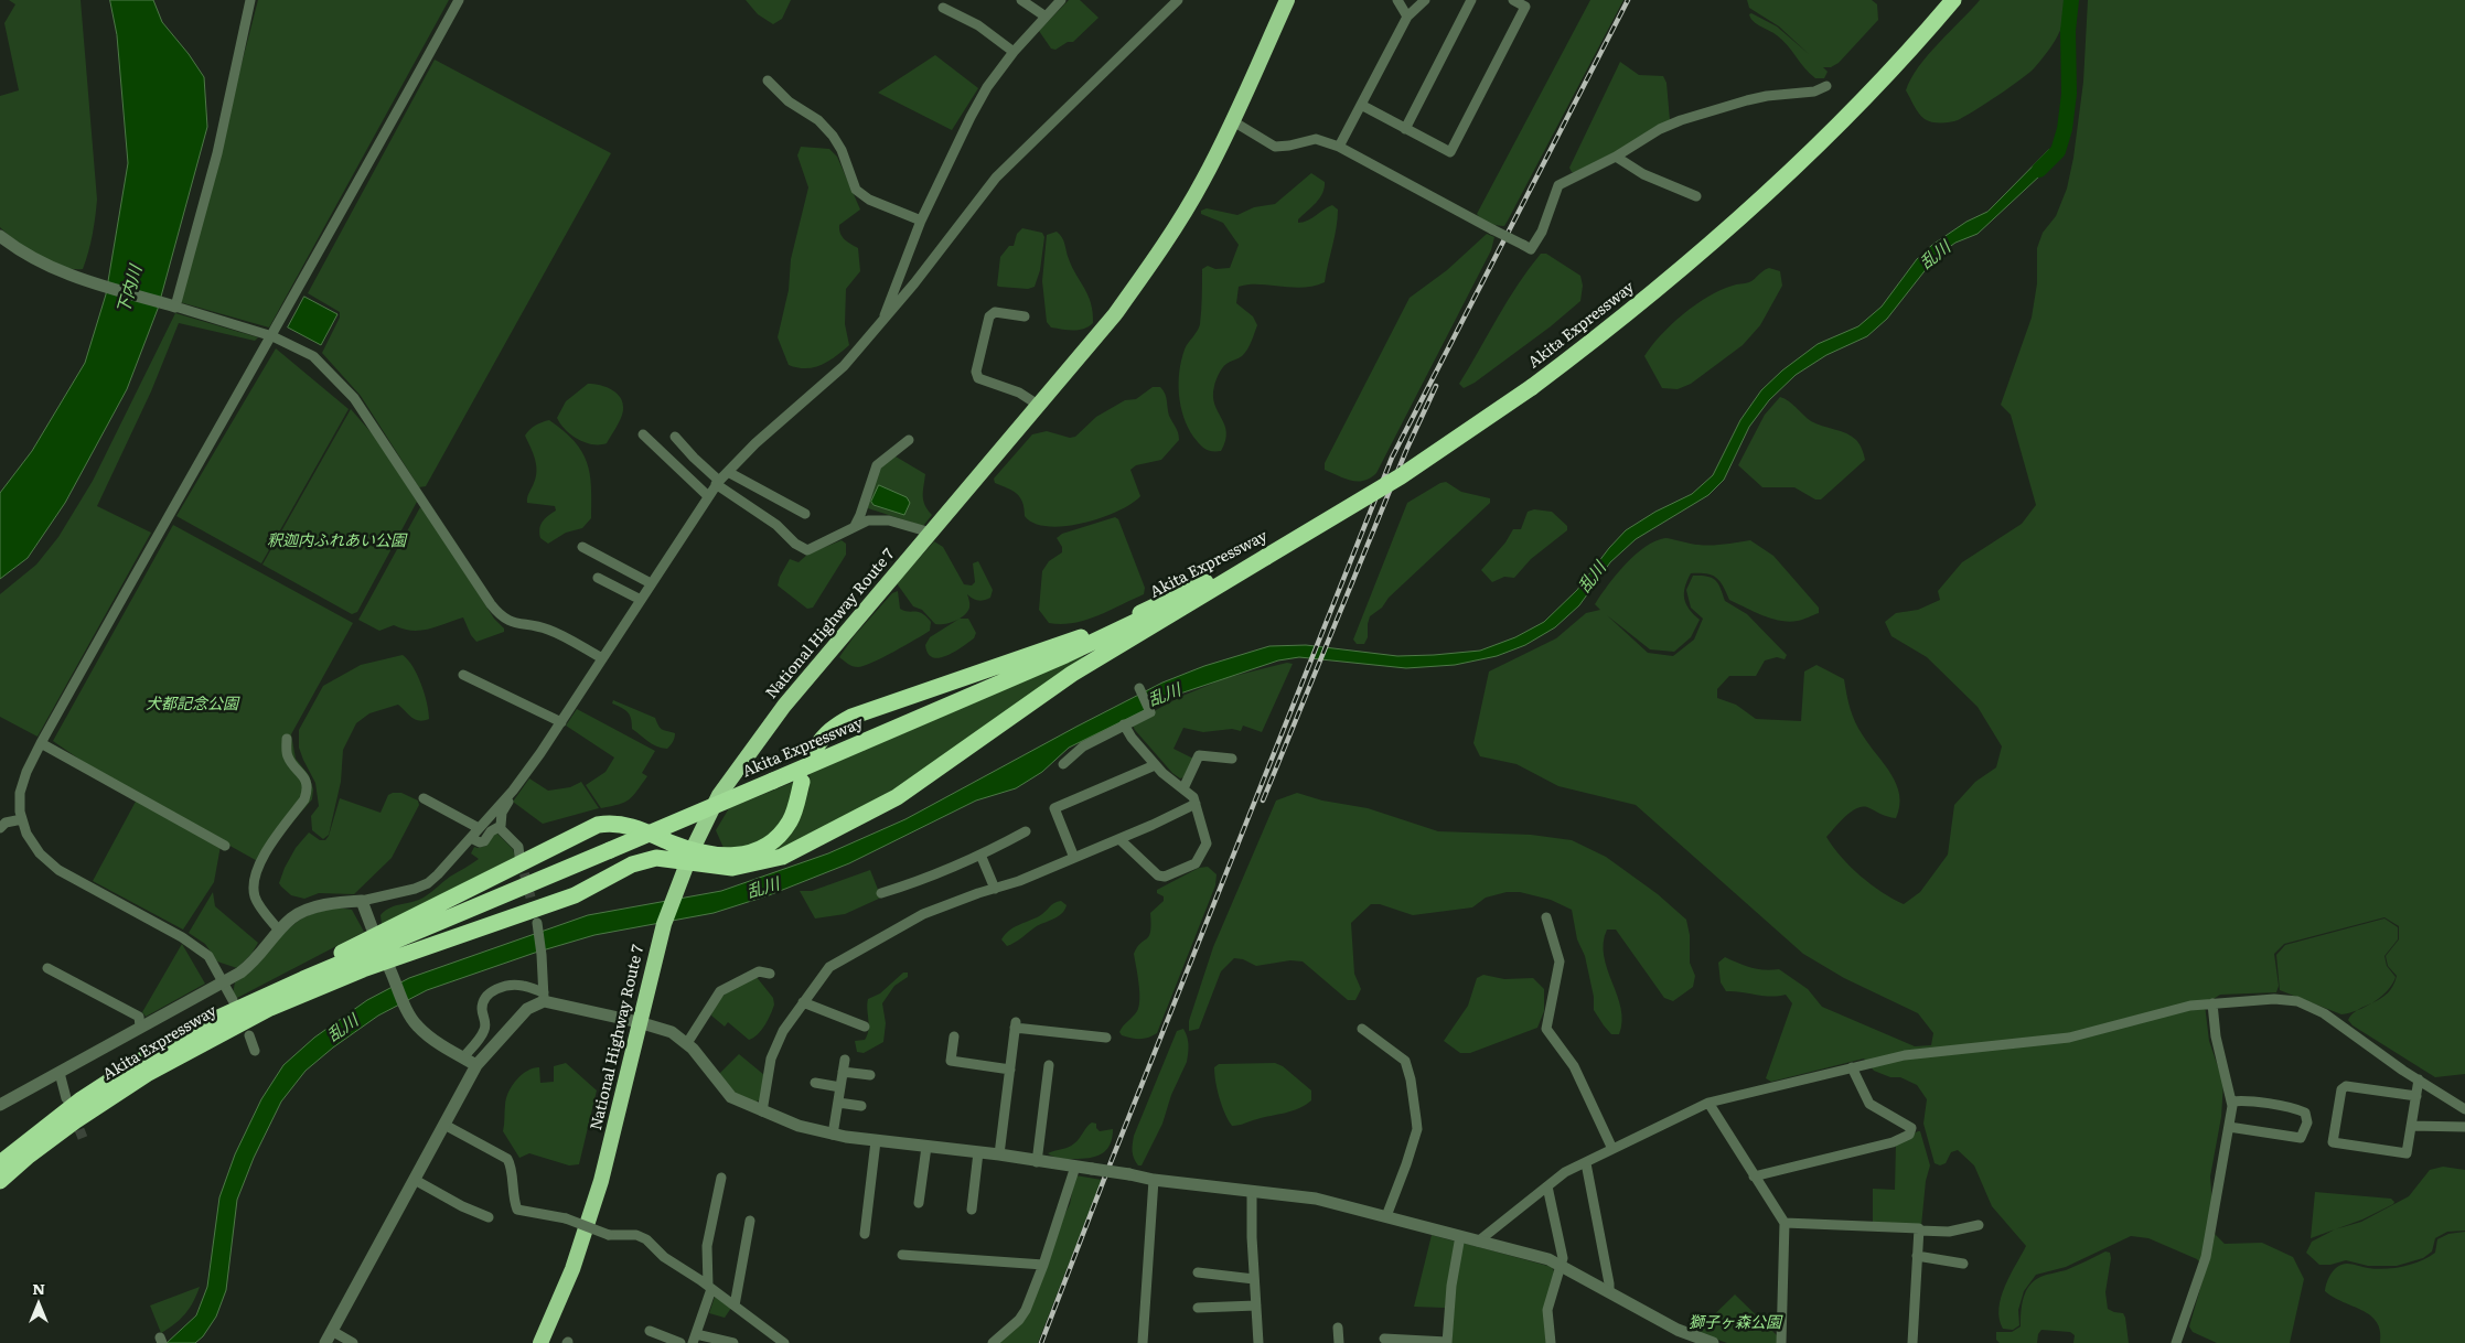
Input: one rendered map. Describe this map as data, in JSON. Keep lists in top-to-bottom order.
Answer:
{
  "streets": {
    "highway": ["Akita Expressway", "National Highway Route 7"]
  },
  "water": ["乱川", "下内川"],
  "parks": ["釈迦内ふれあい公園", "犬都記念公園", "獅子ヶ森公園"],
  "north": "top"
}
